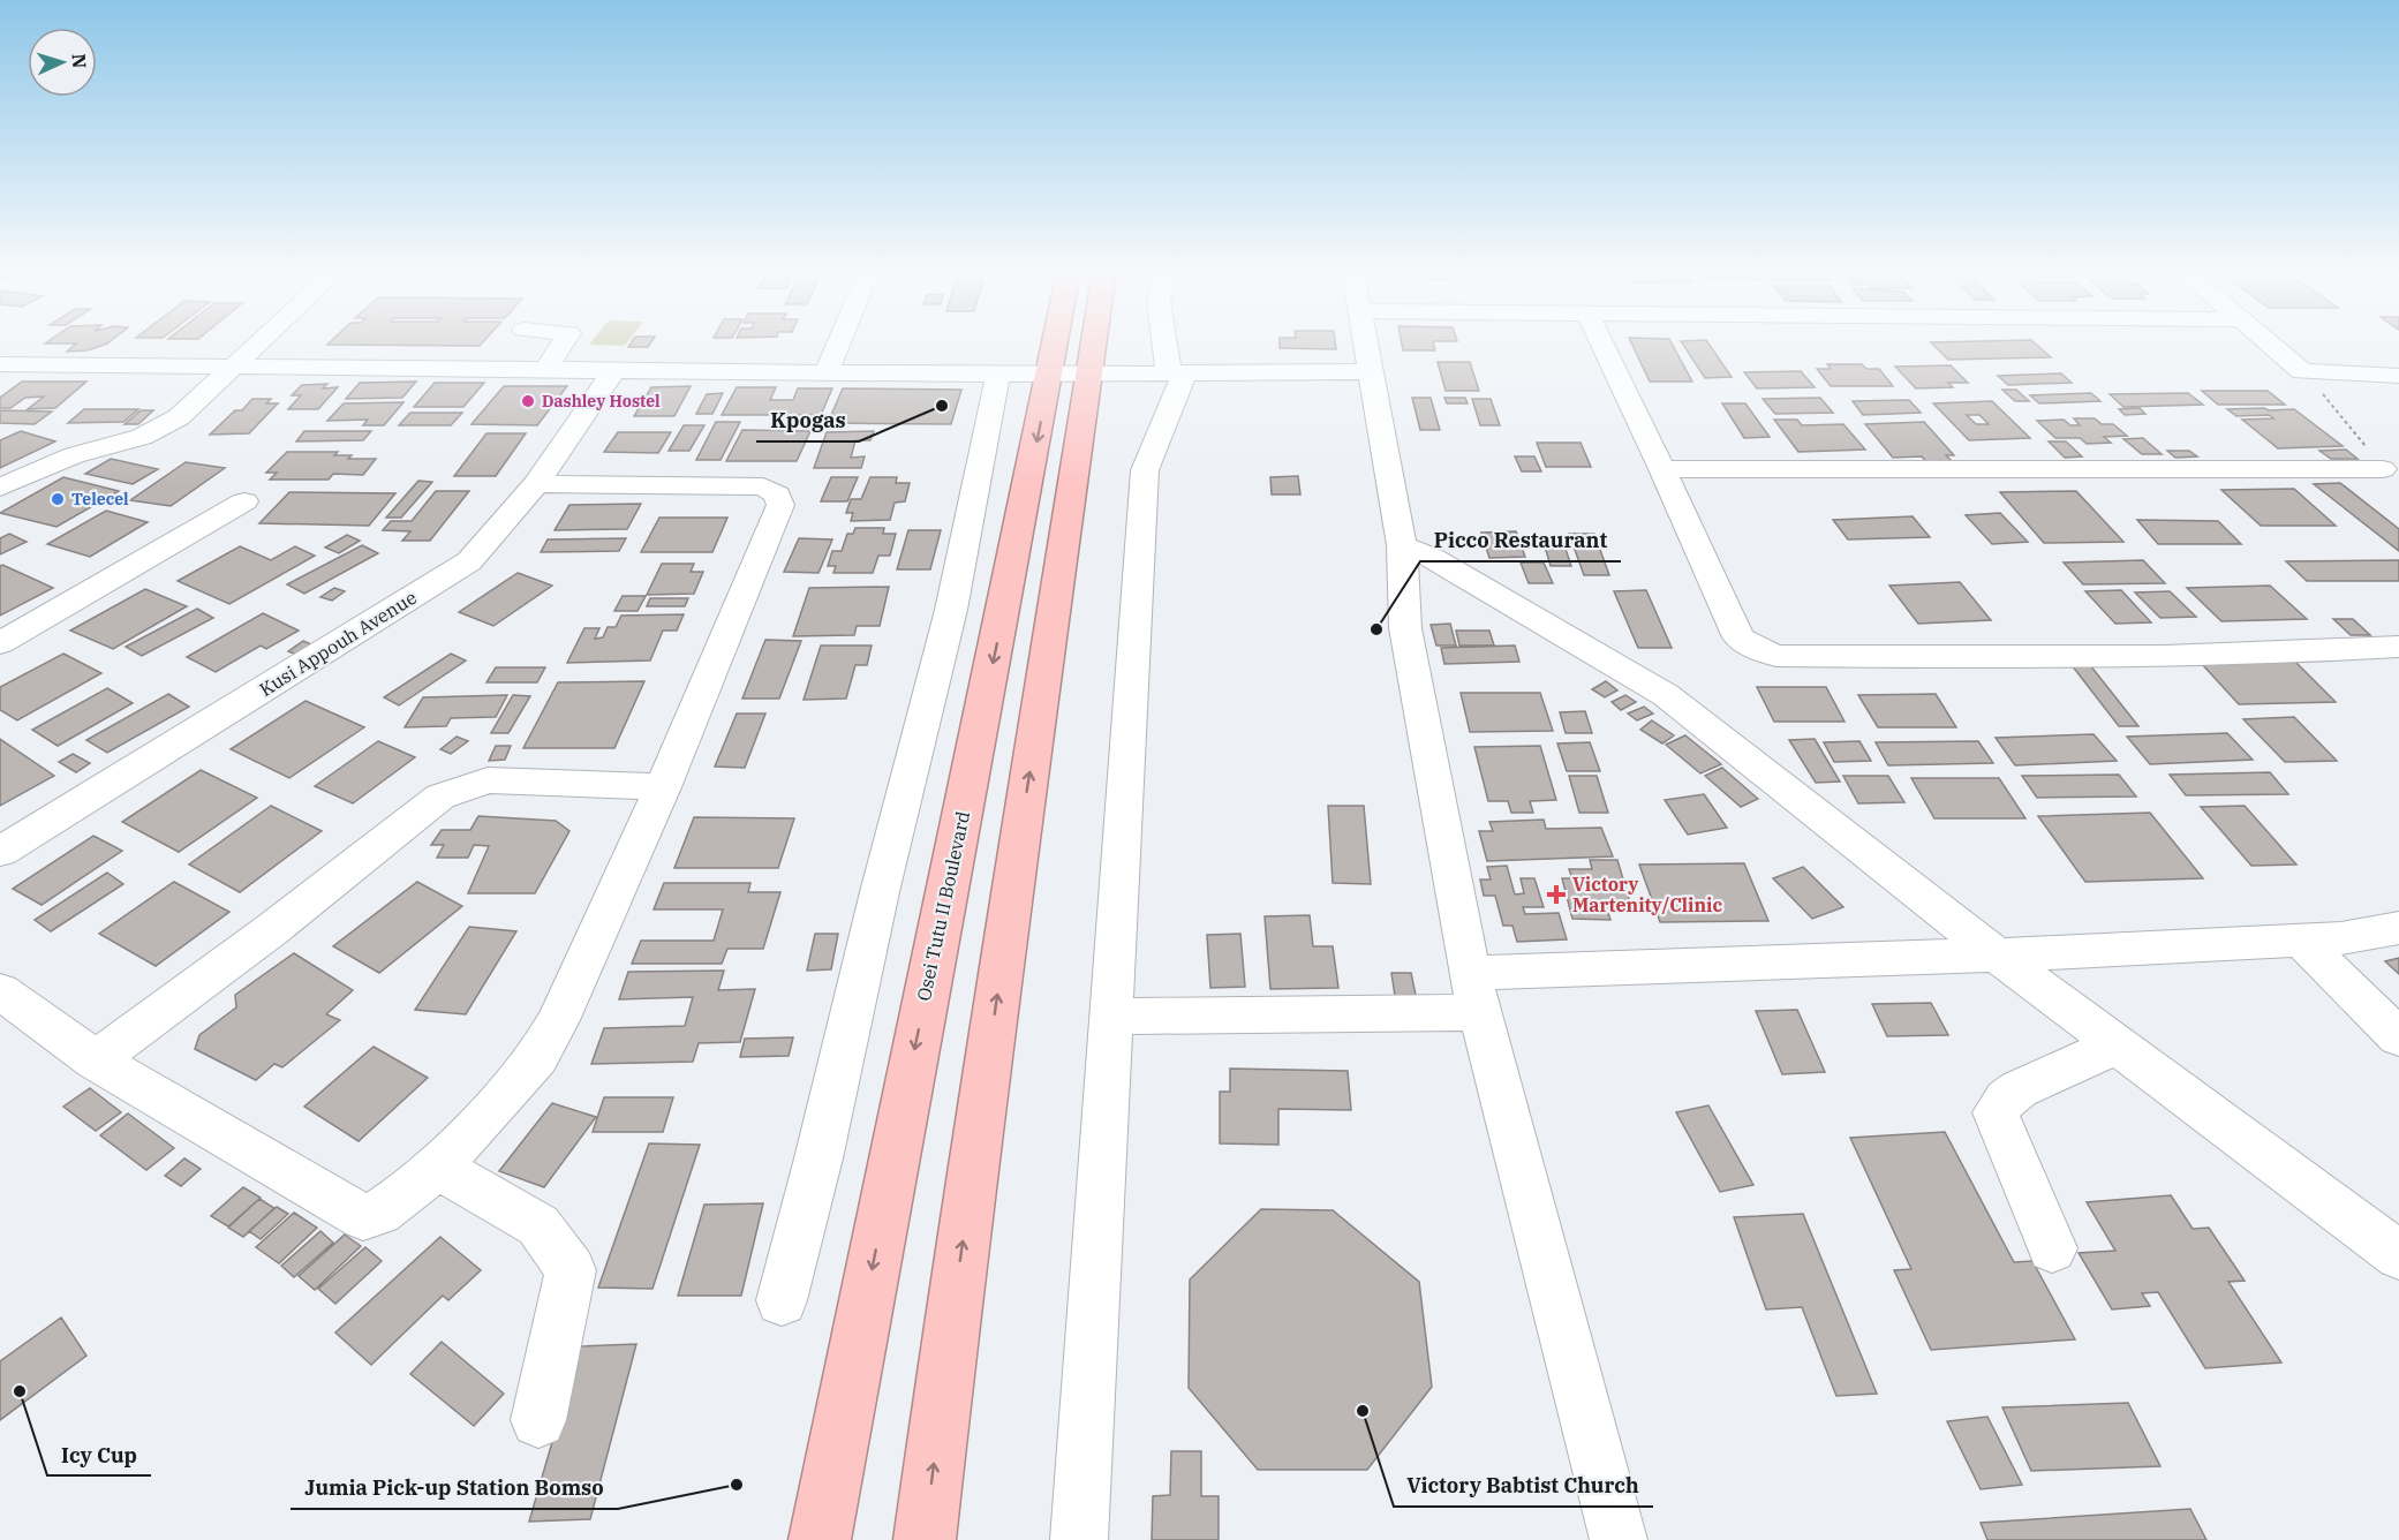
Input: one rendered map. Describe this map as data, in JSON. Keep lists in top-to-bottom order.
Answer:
{
  "streets": {
    "highway": ["Osei Tutu II Boulevard"],
    "street": ["Kusi Appouh Avenue"]
  },
  "places": {
    "other": [
      "Dashley Hostel",
      "Kpogas",
      "Telecel",
      "Picco Restaurant",
      "Icy Cup",
      "Victory Babtist Church",
      "Jumia Pick-up Station Bomso"
    ],
    "health": ["Victory Martenity/Clinic"]
  },
  "north": "right"
}
